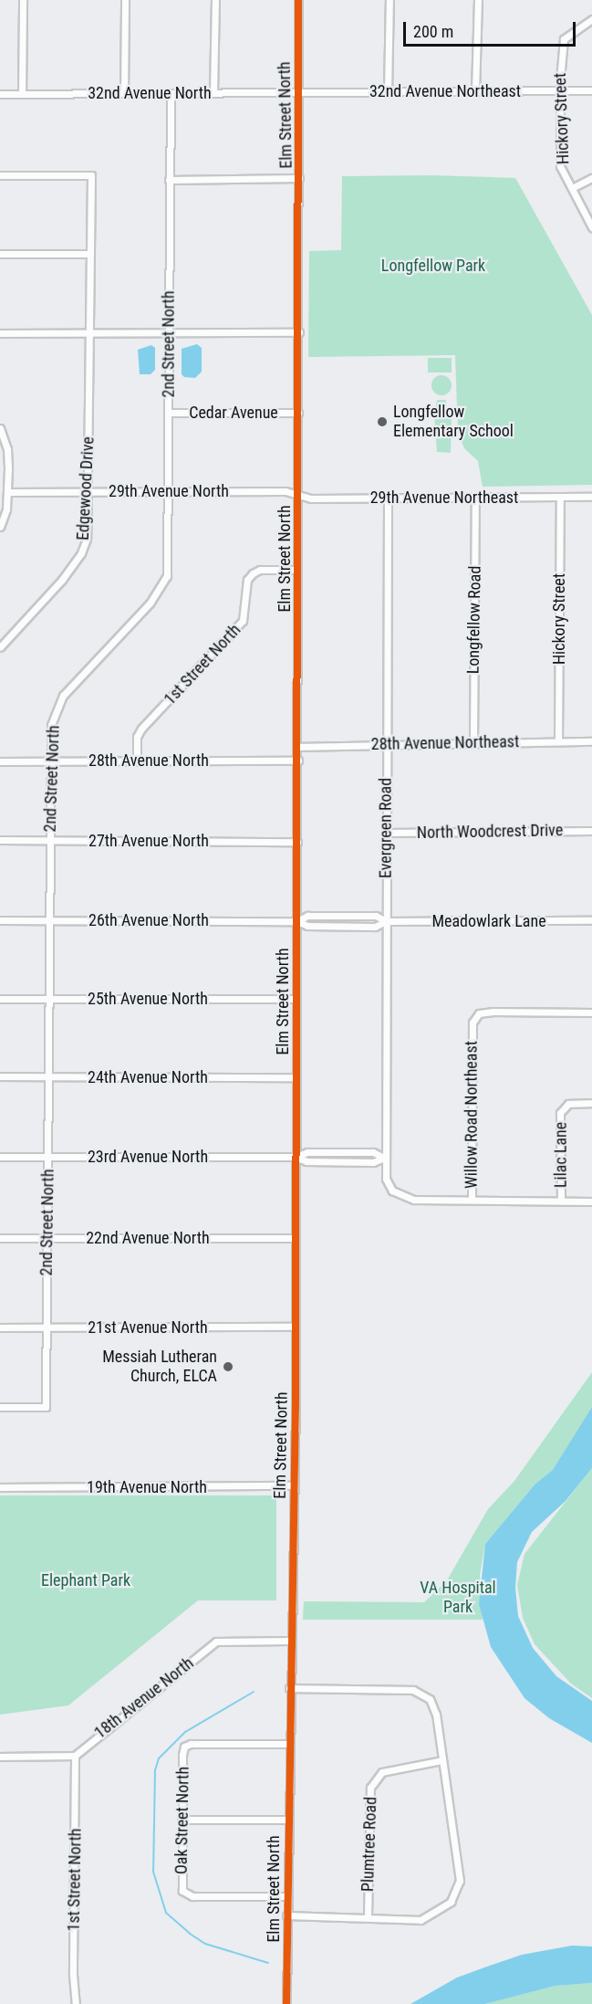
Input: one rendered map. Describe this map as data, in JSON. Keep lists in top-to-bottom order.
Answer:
{
  "streets": {
    "street": [
      "32nd Avenue Northeast",
      "32nd Avenue North",
      "Elm Street North",
      "Hickory Street",
      "2nd Street North",
      "Cedar Avenue",
      "Edgewood Drive",
      "29th Avenue North",
      "29th Avenue Northeast",
      "Longfellow Road",
      "1st Street North",
      "28th Avenue Northeast",
      "28th Avenue North",
      "Evergreen Road",
      "North Woodcrest Drive",
      "27th Avenue North",
      "26th Avenue North",
      "Meadowlark Lane",
      "25th Avenue North",
      "24th Avenue North",
      "Willow Road Northeast",
      "Lilac Lane",
      "23rd Avenue North",
      "22nd Avenue North",
      "21st Avenue North",
      "19th Avenue North",
      "18th Avenue North",
      "Oak Street North",
      "Plumtree Road"
    ]
  },
  "crossings": [
    ["32nd Avenue Northeast", "32nd Avenue North"],
    ["32nd Avenue Northeast", "Elm Street North"],
    ["32nd Avenue Northeast", "Hickory Street"],
    ["32nd Avenue North", "Elm Street North"],
    ["32nd Avenue North", "2nd Street North"],
    ["Elm Street North", "Cedar Avenue"],
    ["Elm Street North", "29th Avenue North"],
    ["Elm Street North", "29th Avenue Northeast"],
    ["Elm Street North", "1st Street North"],
    ["Elm Street North", "28th Avenue Northeast"],
    ["Elm Street North", "28th Avenue North"],
    ["Elm Street North", "27th Avenue North"],
    ["Elm Street North", "26th Avenue North"],
    ["Elm Street North", "Meadowlark Lane"],
    ["Elm Street North", "25th Avenue North"],
    ["Elm Street North", "24th Avenue North"],
    ["Elm Street North", "23rd Avenue North"],
    ["Elm Street North", "22nd Avenue North"],
    ["Elm Street North", "21st Avenue North"],
    ["Elm Street North", "19th Avenue North"],
    ["Elm Street North", "18th Avenue North"],
    ["Elm Street North", "Oak Street North"],
    ["Hickory Street", "29th Avenue Northeast"],
    ["Hickory Street", "28th Avenue Northeast"],
    ["2nd Street North", "Cedar Avenue"],
    ["2nd Street North", "29th Avenue North"],
    ["2nd Street North", "28th Avenue North"],
    ["2nd Street North", "27th Avenue North"],
    ["2nd Street North", "26th Avenue North"],
    ["2nd Street North", "25th Avenue North"],
    ["2nd Street North", "24th Avenue North"],
    ["2nd Street North", "23rd Avenue North"],
    ["2nd Street North", "22nd Avenue North"],
    ["2nd Street North", "21st Avenue North"],
    ["Edgewood Drive", "29th Avenue North"],
    ["29th Avenue North", "29th Avenue Northeast"],
    ["29th Avenue Northeast", "Longfellow Road"],
    ["29th Avenue Northeast", "Evergreen Road"],
    ["Longfellow Road", "28th Avenue Northeast"],
    ["1st Street North", "28th Avenue North"],
    ["1st Street North", "18th Avenue North"],
    ["28th Avenue Northeast", "Evergreen Road"],
    ["Evergreen Road", "North Woodcrest Drive"],
    ["Evergreen Road", "Meadowlark Lane"],
    ["Evergreen Road", "Willow Road Northeast"],
    ["Evergreen Road", "Lilac Lane"],
    ["26th Avenue North", "Meadowlark Lane"]
  ],
  "parks": ["Longfellow Park", "Elephant Park", "VA Hospital Park"],
  "places": ["Longfellow Elementary School", "Messiah Lutheran Church, ELCA"],
  "scale_bar": "200 m"
}
